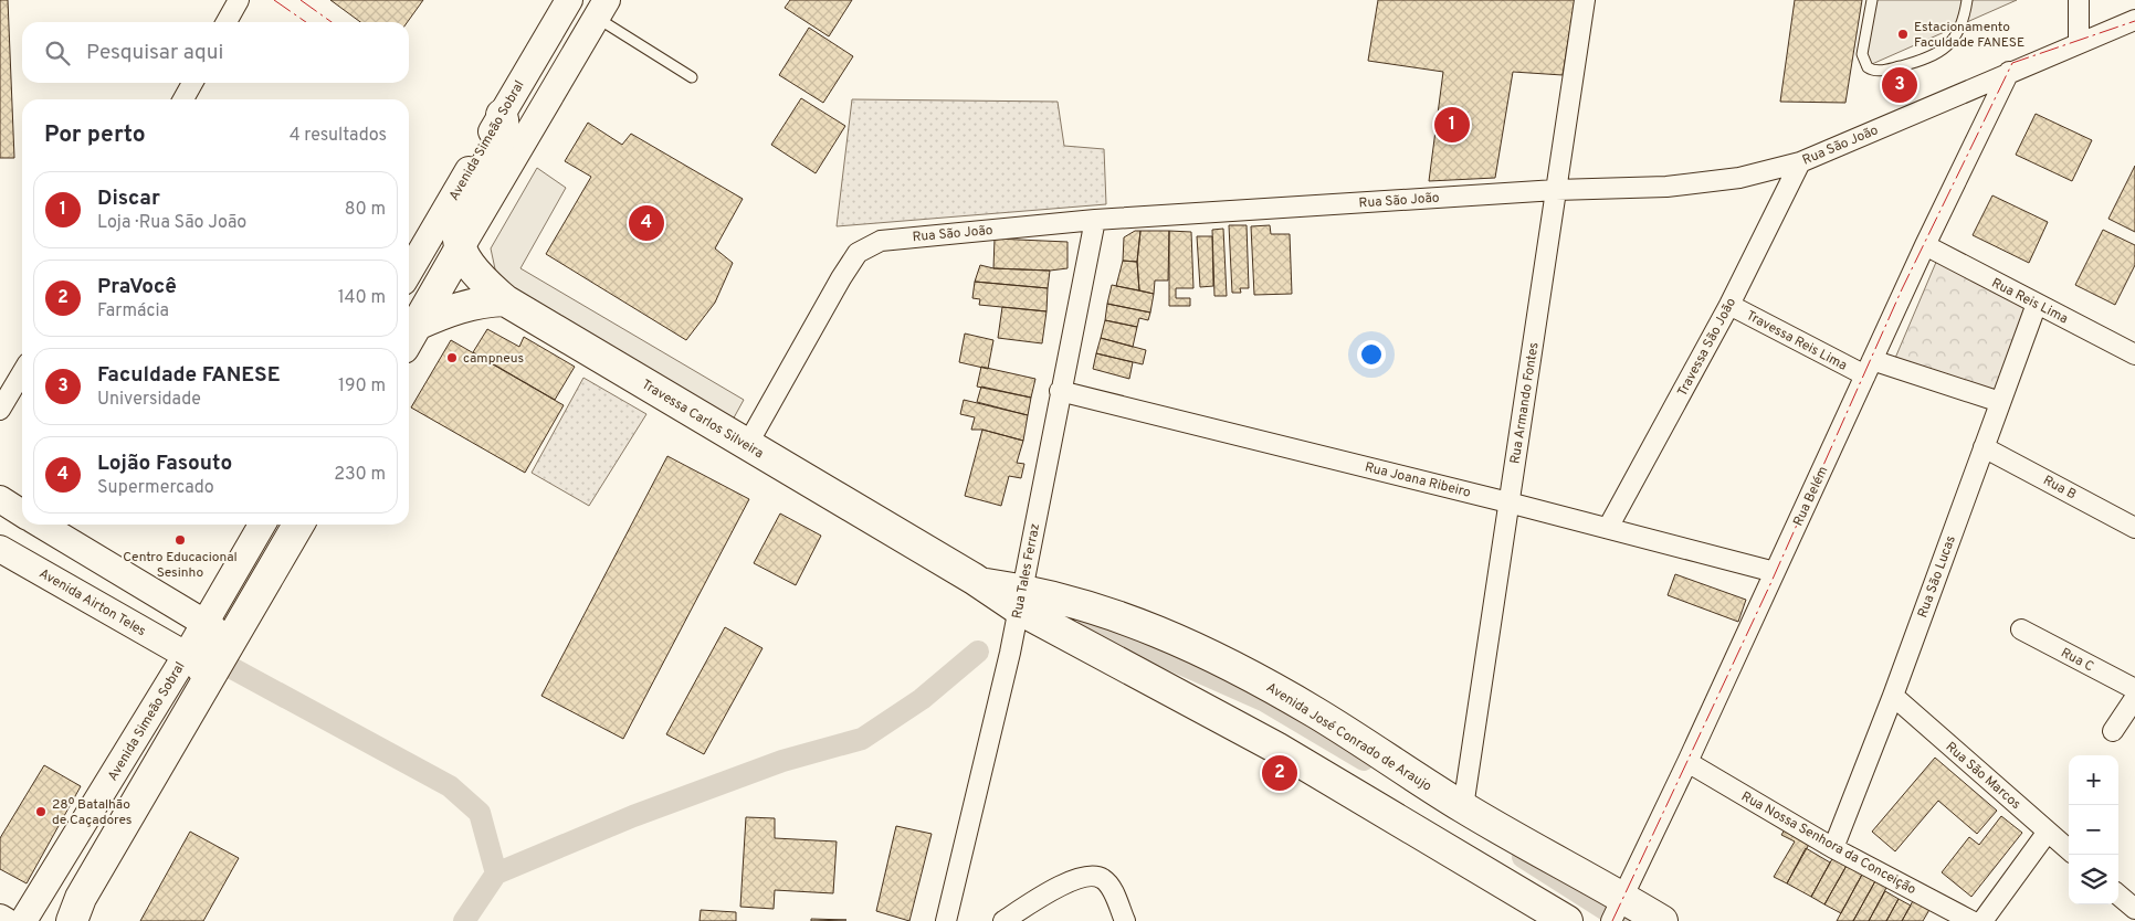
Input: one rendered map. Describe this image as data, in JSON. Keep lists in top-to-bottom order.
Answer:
{
  "streets": {
    "main road": [
      "Avenida Simeão Sobral",
      "Travessa Carlos Silveira",
      "Avenida Airton Teles",
      "Avenida José Conrado de Araujo"
    ],
    "street": [
      "Rua São João",
      "Rua Reis Lima",
      "Travessa Reis Lima",
      "Travessa São João",
      "Rua Armando Fontes",
      "Rua Joana Ribeiro",
      "Rua B",
      "Rua Belém",
      "Rua Tales Ferraz",
      "Rua São Lucas",
      "Rua C",
      "Rua São Marcos",
      "Rua Nossa Senhora da Conceição"
    ]
  },
  "crossings": [
    ["Avenida Simeão Sobral", "Avenida Airton Teles"],
    ["Rua São João", "Travessa São João"],
    ["Rua São João", "Rua Armando Fontes"],
    ["Rua São João", "Travessa Carlos Silveira"],
    ["Rua São João", "Rua Belém"],
    ["Rua São João", "Rua Tales Ferraz"],
    ["Rua Reis Lima", "Rua Belém"],
    ["Rua Reis Lima", "Rua São Lucas"],
    ["Travessa Reis Lima", "Travessa São João"],
    ["Travessa Reis Lima", "Rua Belém"],
    ["Travessa Reis Lima", "Rua São Lucas"],
    ["Travessa São João", "Rua Joana Ribeiro"],
    ["Rua Armando Fontes", "Rua Joana Ribeiro"],
    ["Rua Armando Fontes", "Avenida José Conrado de Araujo"],
    ["Travessa Carlos Silveira", "Rua Tales Ferraz"],
    ["Travessa Carlos Silveira", "Avenida José Conrado de Araujo"],
    ["Rua Joana Ribeiro", "Rua Belém"],
    ["Rua Joana Ribeiro", "Rua Tales Ferraz"],
    ["Rua B", "Rua São Lucas"],
    ["Rua Belém", "Avenida José Conrado de Araujo"],
    ["Rua Belém", "Rua Nossa Senhora da Conceição"],
    ["Rua Tales Ferraz", "Avenida José Conrado de Araujo"],
    ["Rua São Lucas", "Rua São Marcos"],
    ["Rua São Lucas", "Rua Nossa Senhora da Conceição"]
  ],
  "places": [
    "Estacionamento Faculdade FANESE",
    "campneus",
    "Centro Educacional Sesinho",
    "28º Batalhão de Caçadores"
  ],
  "page": {
    "search": "Pesquisar aqui",
    "pins": [
      "3",
      "1",
      "4",
      "2"
    ],
    "heading": ["Por perto", "4 resultados"],
    "list": [
      {
        "mark": "1",
        "name": "Discar",
        "note": "Loja · Rua São João",
        "value": "80 m"
      },
      {
        "mark": "2",
        "name": "PraVocê",
        "note": "Farmácia",
        "value": "140 m"
      },
      {
        "mark": "3",
        "name": "Faculdade FANESE",
        "note": "Universidade",
        "value": "190 m"
      },
      {
        "mark": "4",
        "name": "Lojão Fasouto",
        "note": "Supermercado",
        "value": "230 m"
      }
    ],
    "map_buttons": ["+", "−"]
  }
}
